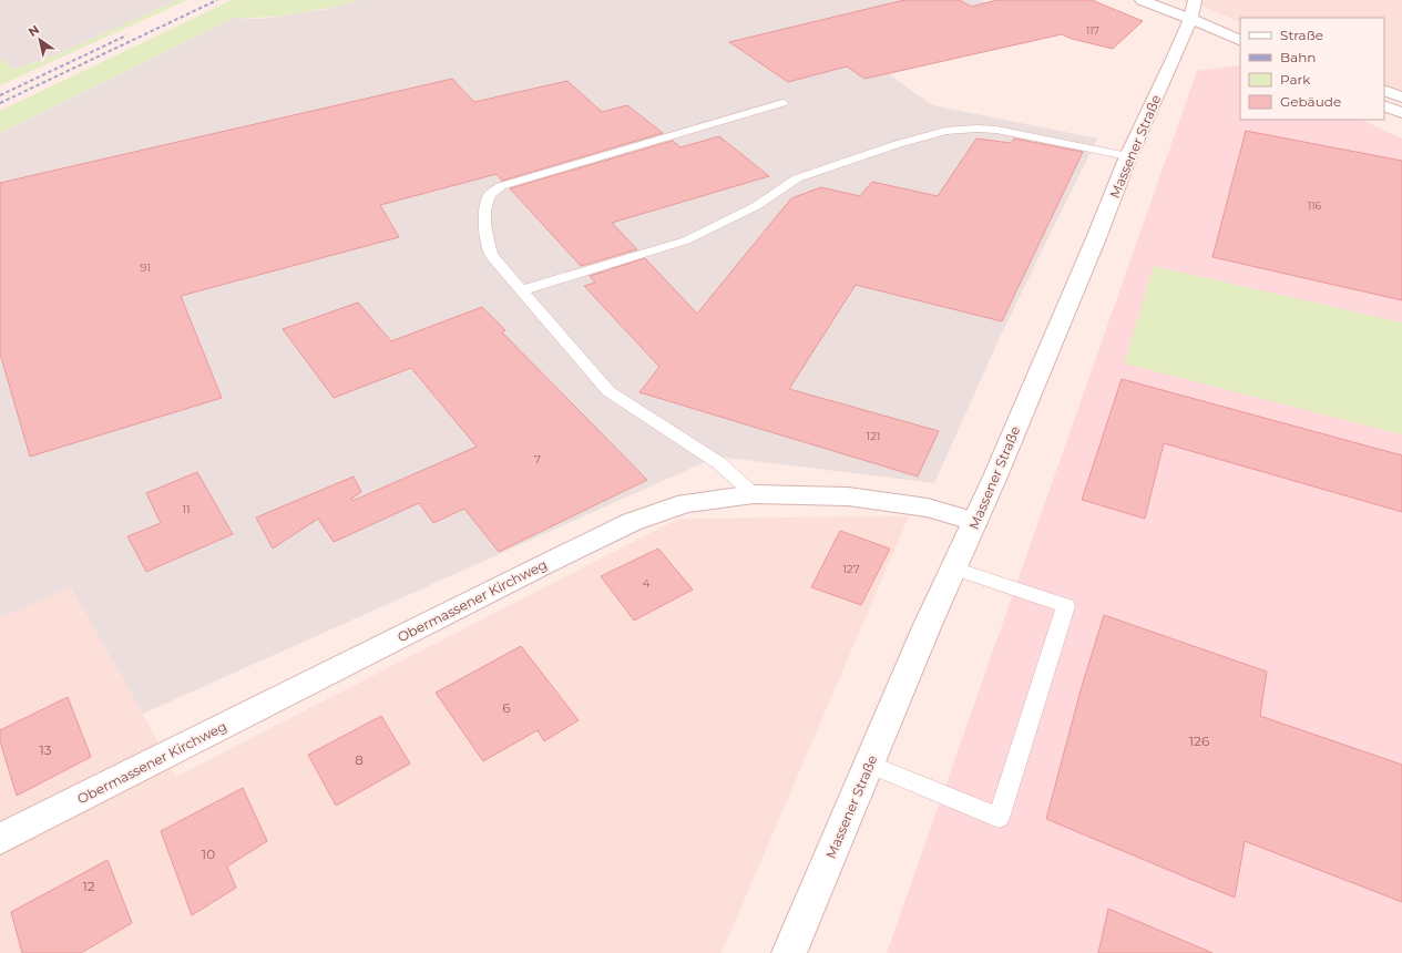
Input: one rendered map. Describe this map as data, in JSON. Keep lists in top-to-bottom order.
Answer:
{
  "streets": {
    "main road": ["Massener Straße", "Obermassener Kirchweg"]
  },
  "crossings": [
    ["Massener Straße", "Obermassener Kirchweg"]
  ],
  "house_numbers": [
    "117",
    "116",
    "91",
    "121",
    "7",
    "11",
    "127",
    "4",
    "6",
    "126",
    "13",
    "8",
    "10",
    "12"
  ],
  "legend": [
    "Straße",
    "Bahn",
    "Park",
    "Gebäude"
  ],
  "north": "top left"
}
